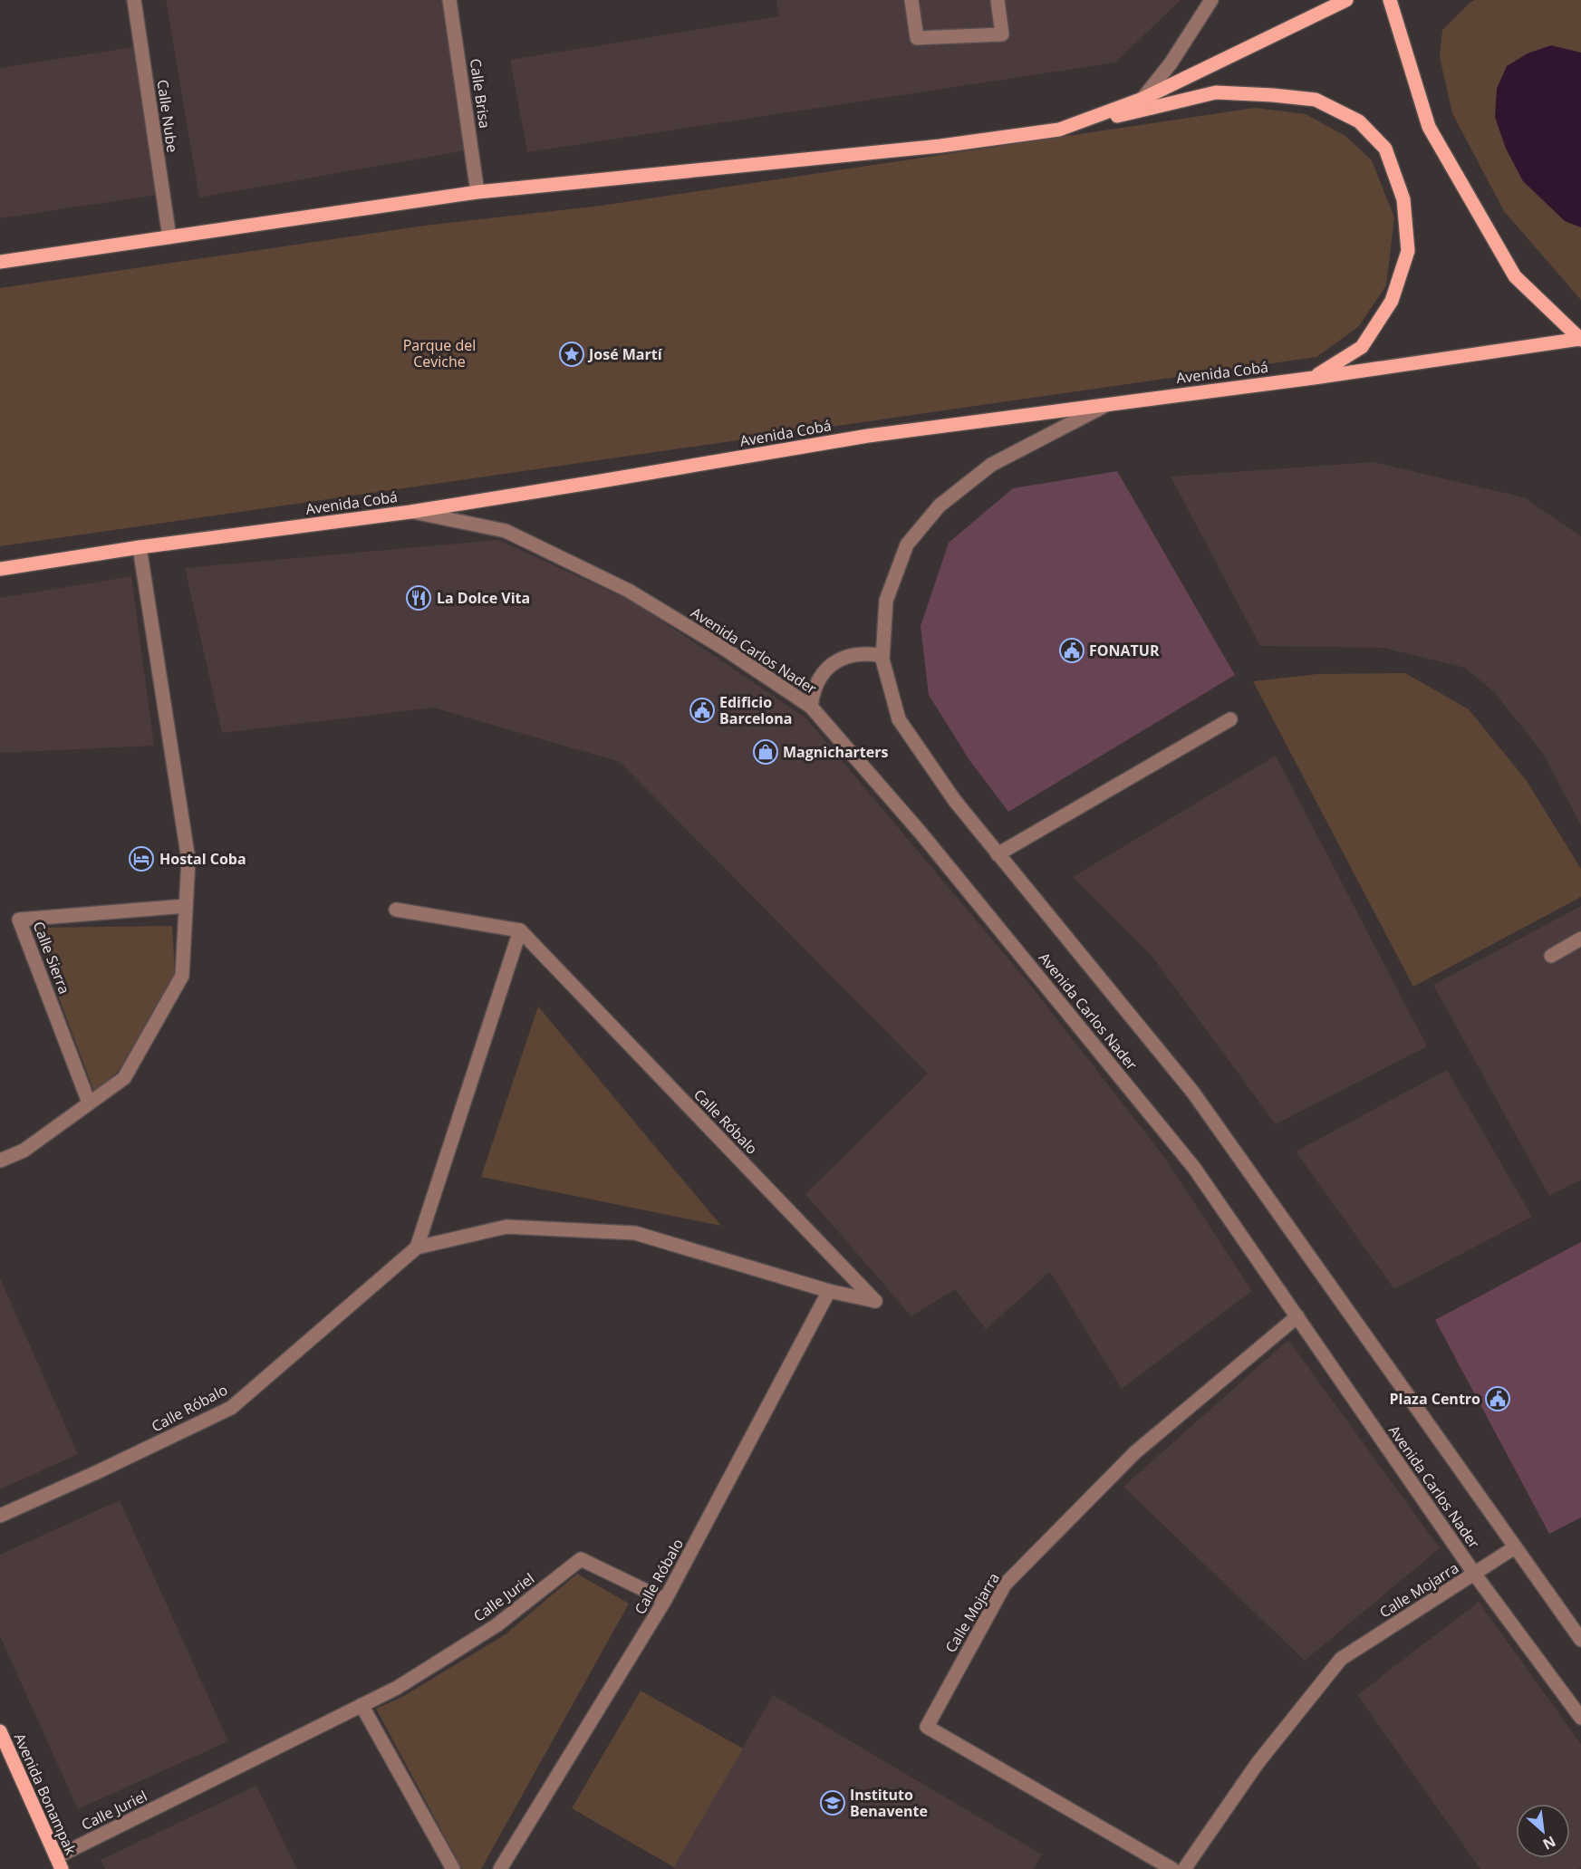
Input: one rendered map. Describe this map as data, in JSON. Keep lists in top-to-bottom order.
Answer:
{
  "streets": {
    "main road": ["Avenida Cobá", "Avenida Bonampak"],
    "street": [
      "Calle Brisa",
      "Calle Nube",
      "Avenida Carlos Nader",
      "Calle Sierra",
      "Calle Róbalo",
      "Calle Mojarra",
      "Calle Juriel"
    ]
  },
  "crossings": [
    ["Avenida Cobá", "Avenida Carlos Nader"],
    ["Avenida Carlos Nader", "Calle Mojarra"],
    ["Calle Róbalo", "Calle Juriel"],
    ["Calle Juriel", "Avenida Bonampak"]
  ],
  "parks": ["Parque del Ceviche"],
  "places": {
    "place": ["José Martí"],
    "restaurant": ["La Dolce Vita"],
    "public building": ["FONATUR", "Edificio Barcelona", "Plaza Centro"],
    "shop": ["Magnicharters"],
    "hotel": ["Hostal Coba"],
    "school or university": ["Instituto Benavente"]
  },
  "north": "bottom right"
}
